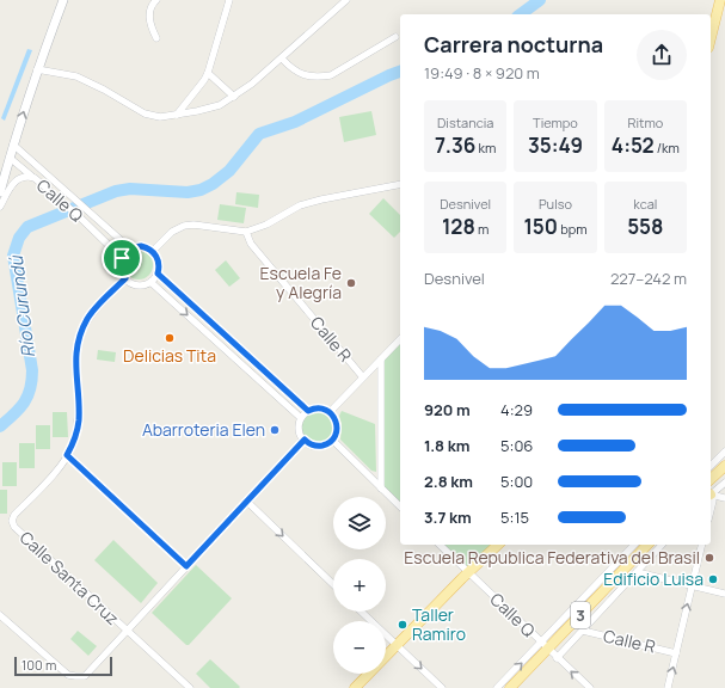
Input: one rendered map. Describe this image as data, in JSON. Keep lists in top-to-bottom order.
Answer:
{
  "streets": {
    "main road": ["3"],
    "street": ["Calle Q", "Calle R", "Calle Santa Cruz"]
  },
  "crossings": [
    ["Calle Q", "Calle Santa Cruz"],
    ["Calle Q", "3"]
  ],
  "water": ["Río Curundú"],
  "places": [
    "Escuela Fe y Alegría",
    "Delicias Tita",
    "Abarroteria Elen",
    "Escuela Republica Federativa del Brasil",
    "Edificio Luisa",
    "Taller Ramiro"
  ],
  "scale_bar": "100 m",
  "page": {
    "heading": ["Carrera nocturna", "19:49 · 8 × 920 m"],
    "stats": [
      ["Distancia", "7.36 km"],
      ["Tiempo", "35:49"],
      ["Ritmo", "4:52 /km"],
      ["Desnivel", "128 m"],
      ["Pulso", "150 bpm"],
      ["kcal", "558"]
    ],
    "chart": ["Desnivel", "227–242 m"],
    "list": [
      {
        "name": "920 m",
        "note": "4:29"
      },
      {
        "name": "1.8 km",
        "note": "5:06"
      },
      {
        "name": "2.8 km",
        "note": "5:00"
      },
      {
        "name": "3.7 km",
        "note": "5:15"
      }
    ],
    "map_buttons": ["+", "−"],
    "scale": "100 m"
  }
}
